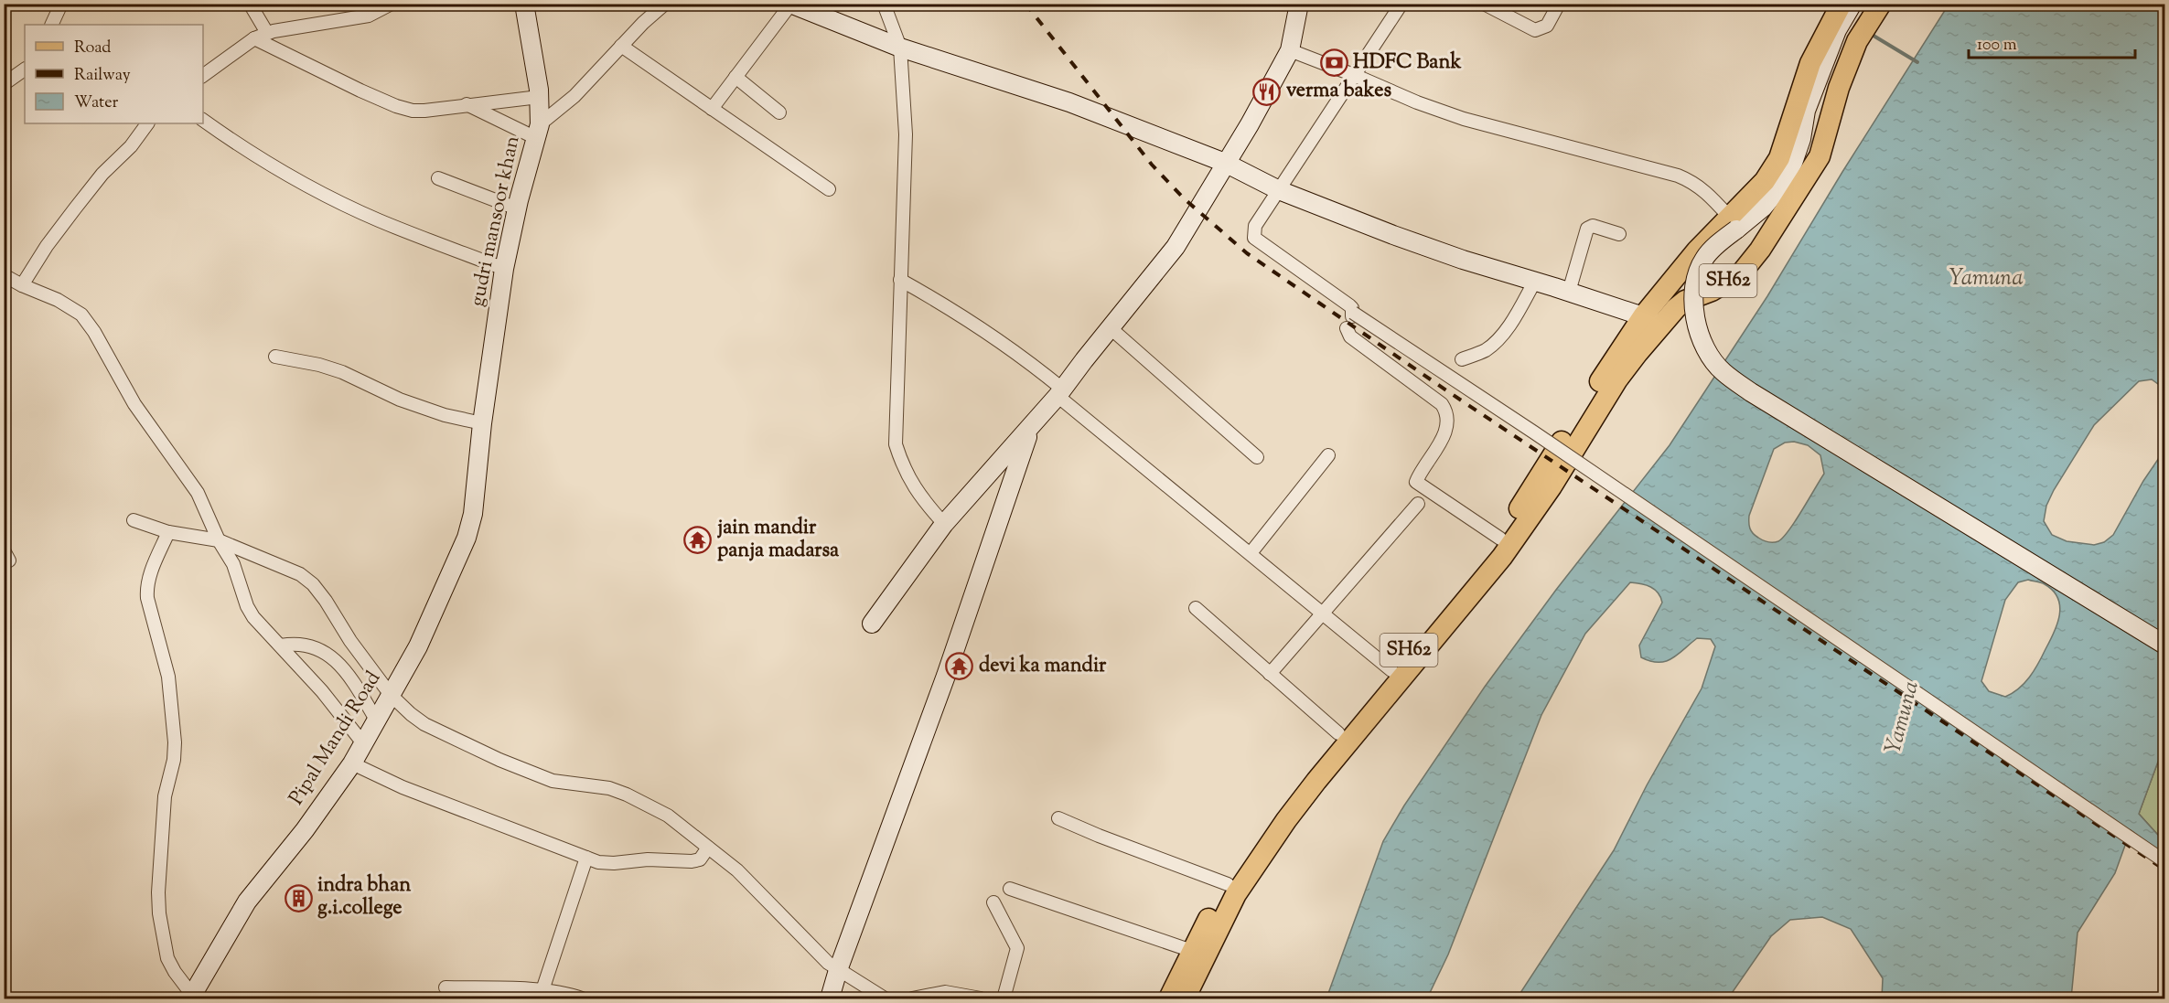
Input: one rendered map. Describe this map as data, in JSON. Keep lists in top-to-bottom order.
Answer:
{
  "streets": {
    "main road": ["SH62"],
    "street": ["gudri mansoor khan", "Pipal Mandi Road"]
  },
  "crossings": [
    ["gudri mansoor khan", "Pipal Mandi Road"]
  ],
  "water": ["Yamuna"],
  "places": {
    "bank": ["HDFC Bank"],
    "restaurant": ["verma bakes"],
    "temple": ["jain mandir panja madarsa", "devi ka mandir"],
    "building": ["indra bhan g.i.college"]
  },
  "legend": ["Road", "Railway", "Water"],
  "scale_bar": "100 m"
}
